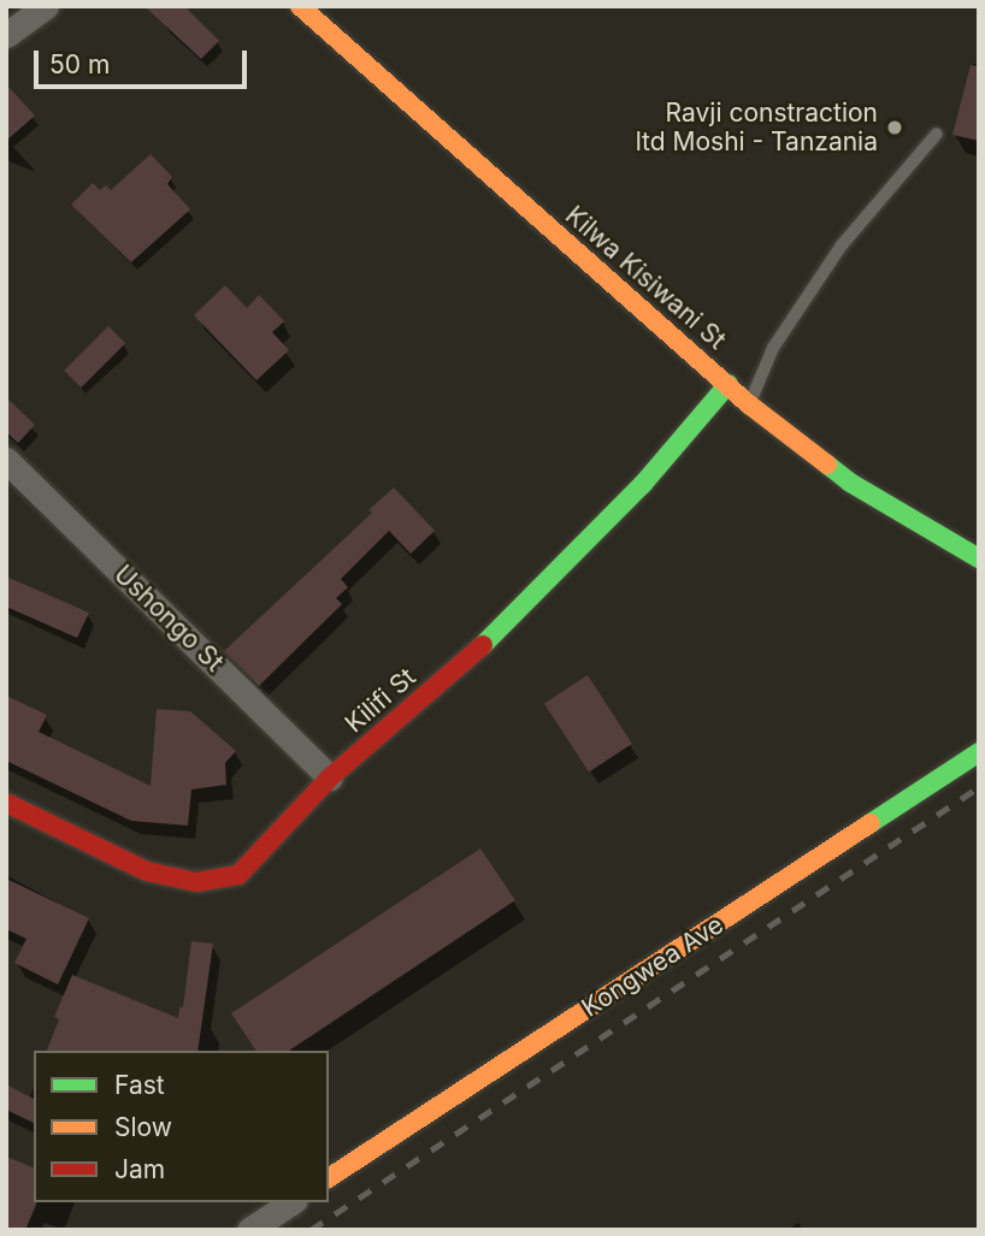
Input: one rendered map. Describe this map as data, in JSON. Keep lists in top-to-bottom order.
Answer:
{
  "streets": {
    "street": [
      "Kilwa Kisiwani St",
      "Ushongo St",
      "Kilifi St",
      "Kongwea Ave"
    ]
  },
  "crossings": [
    ["Kilwa Kisiwani St", "Kilifi St"],
    ["Ushongo St", "Kilifi St"]
  ],
  "places": ["Ravji constraction ltd Moshi - Tanzania"],
  "legend": ["Fast", "Slow", "Jam"],
  "scale_bar": "50 m"
}
